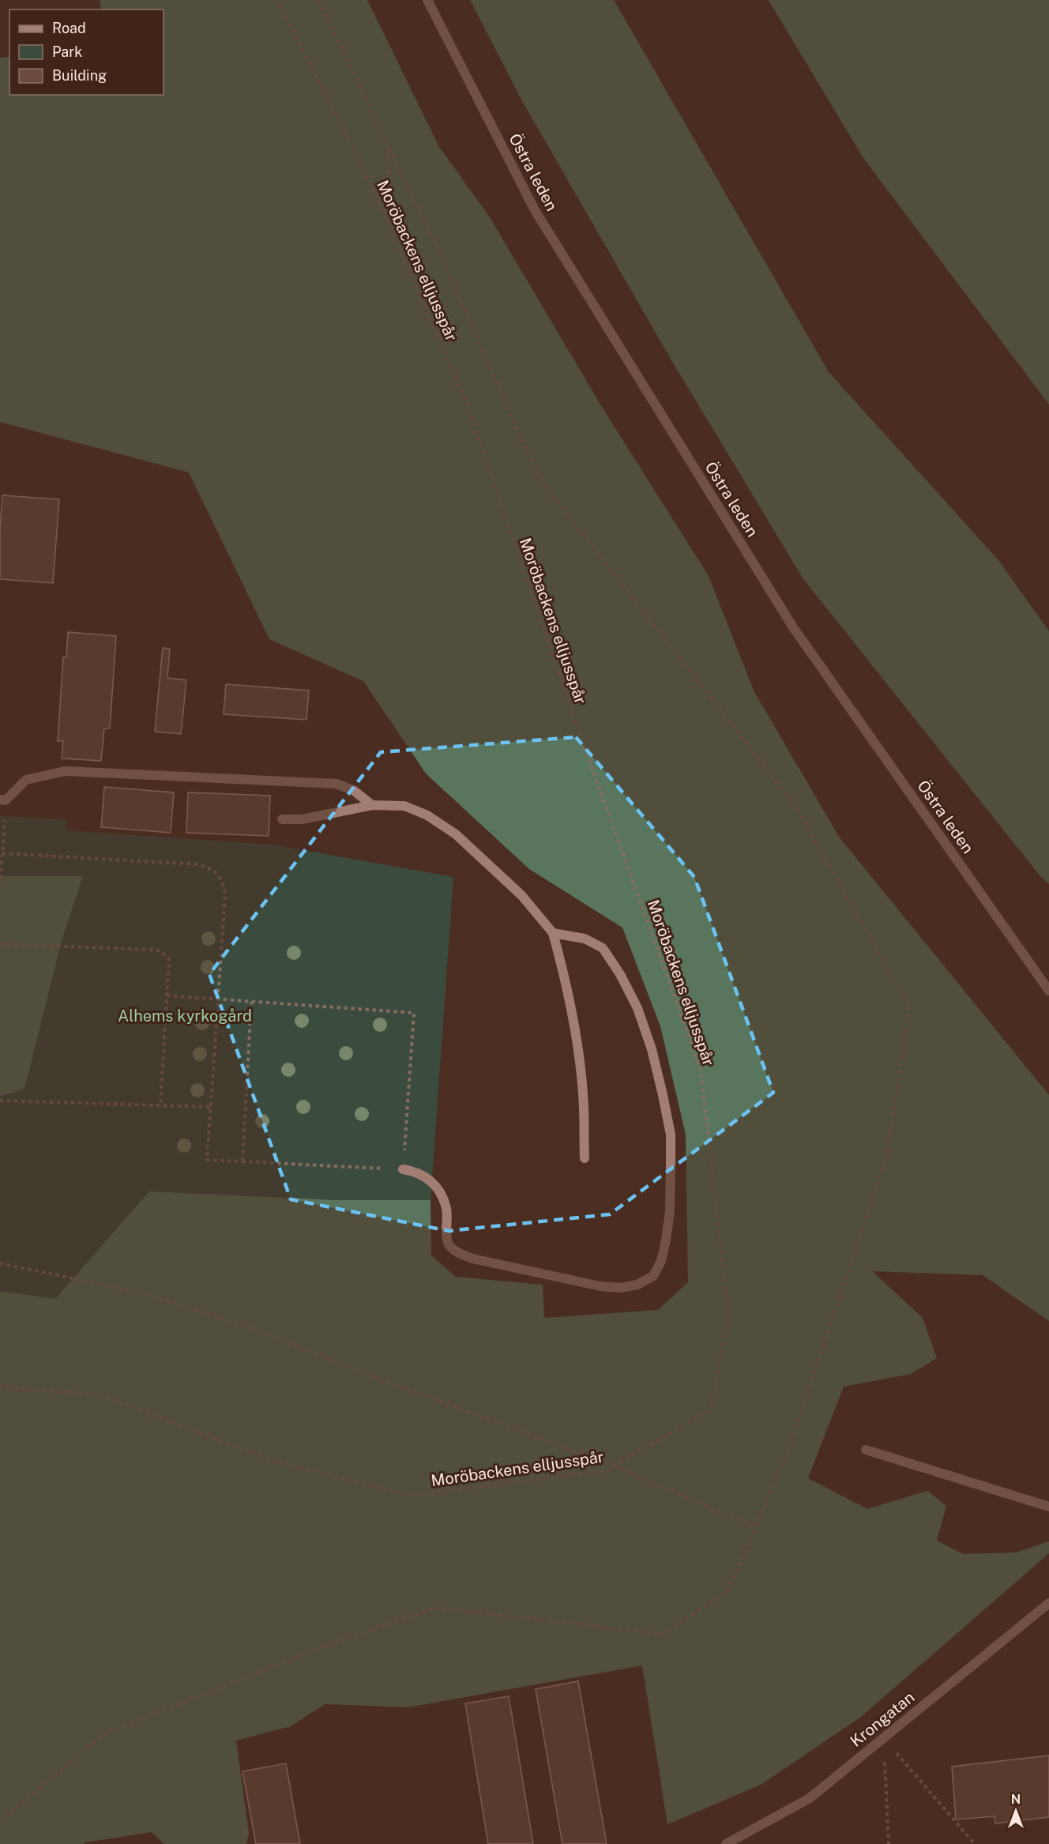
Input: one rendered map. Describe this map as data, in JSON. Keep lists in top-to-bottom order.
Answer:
{
  "streets": {
    "street": ["Östra leden", "Krongatan"],
    "path": ["Moröbackens elljusspår"]
  },
  "parks": ["Alhems kyrkogård"],
  "legend": ["Road", "Park", "Building"],
  "north": "top"
}
